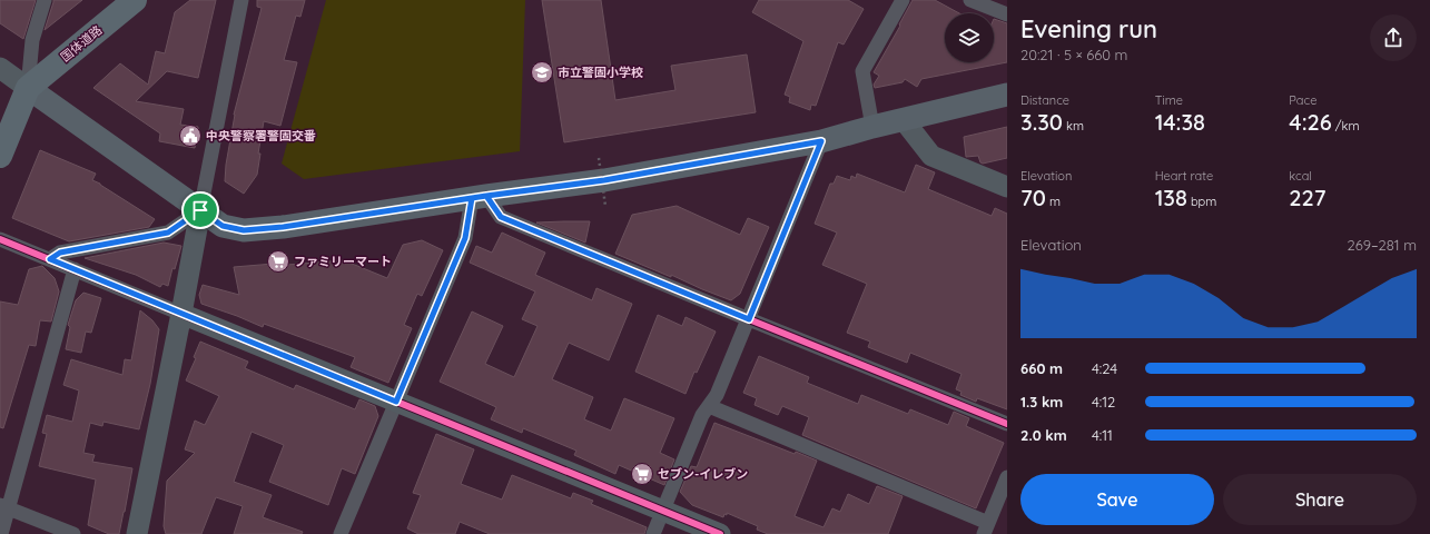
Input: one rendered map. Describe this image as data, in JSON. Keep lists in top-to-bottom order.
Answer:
{
  "streets": {
    "highway": ["国体道路"]
  },
  "places": {
    "school or university": ["市立警固小学校"],
    "public building": ["中央警察署警固交番"],
    "supermarket": ["ファミリーマート", "セブン-イレブン"]
  },
  "page": {
    "heading": ["Evening run", "20:21 · 5 × 660 m"],
    "stats": [
      ["Distance", "3.30 km"],
      ["Time", "14:38"],
      ["Pace", "4:26 /km"],
      ["Elevation", "70 m"],
      ["Heart rate", "138 bpm"],
      ["kcal", "227"]
    ],
    "chart": ["Elevation", "269–281 m"],
    "list": [
      {
        "name": "660 m",
        "note": "4:24"
      },
      {
        "name": "1.3 km",
        "note": "4:12"
      },
      {
        "name": "2.0 km",
        "note": "4:11"
      }
    ],
    "buttons": ["Save", "Share"]
  }
}
